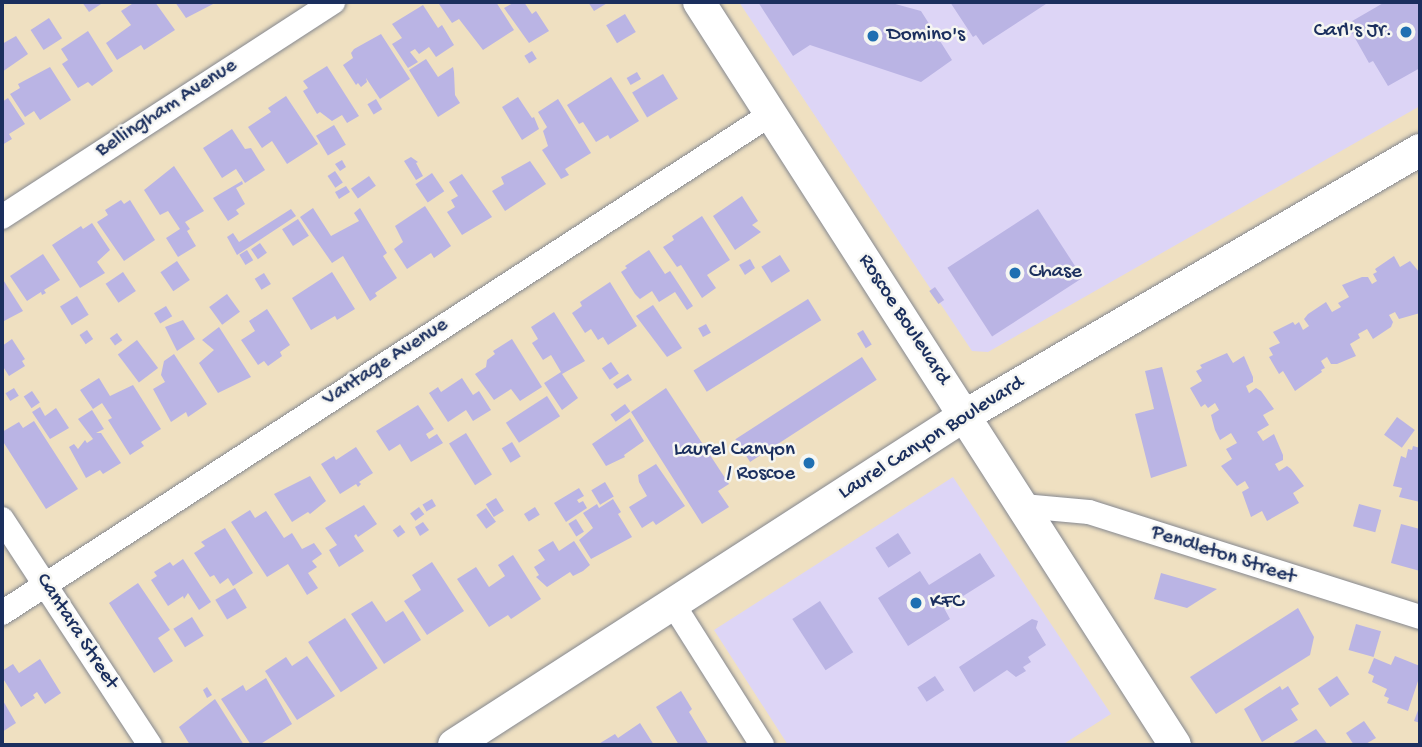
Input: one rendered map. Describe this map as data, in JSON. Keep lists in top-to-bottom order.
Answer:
{
  "streets": {
    "main road": ["Roscoe Boulevard", "Laurel Canyon Boulevard"],
    "street": [
      "Bellingham Avenue",
      "Vantage Avenue",
      "Pendleton Street",
      "Cantara Street"
    ]
  },
  "crossings": [
    ["Roscoe Boulevard", "Vantage Avenue"],
    ["Roscoe Boulevard", "Laurel Canyon Boulevard"],
    ["Roscoe Boulevard", "Pendleton Street"],
    ["Vantage Avenue", "Cantara Street"]
  ],
  "places": [
    "Carl's Jr.",
    "Domino's",
    "Chase",
    "Laurel Canyon / Roscoe",
    "KFC"
  ]
}
